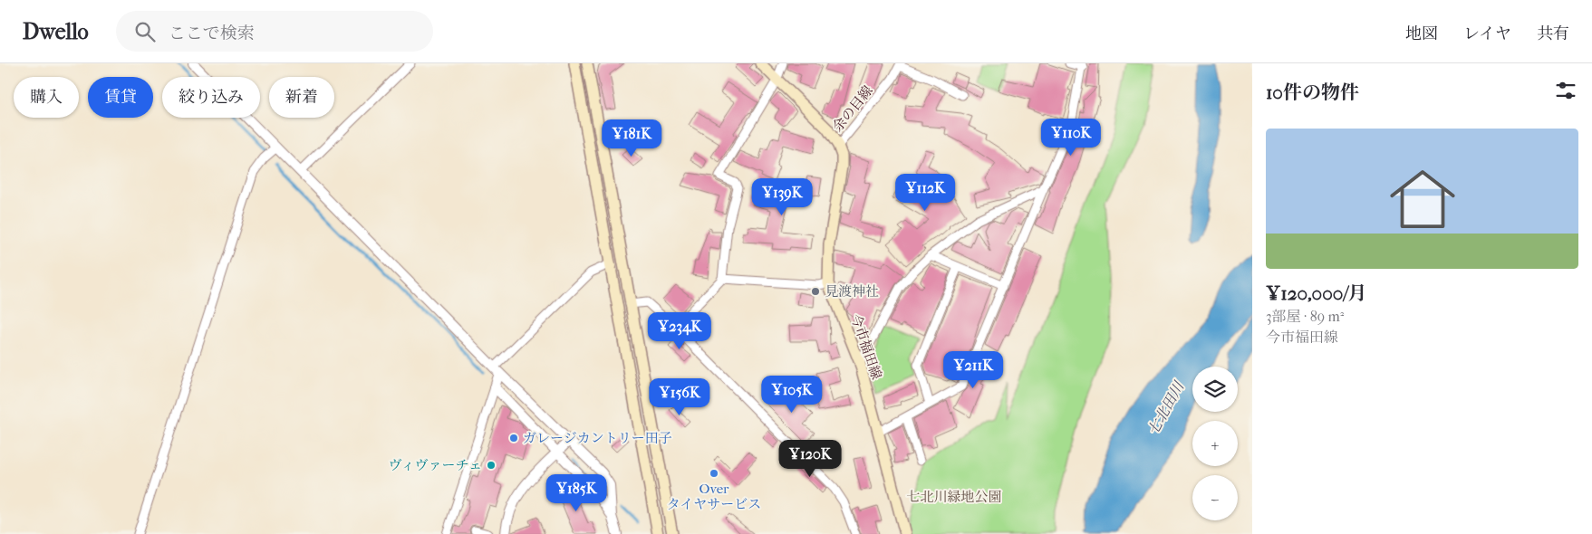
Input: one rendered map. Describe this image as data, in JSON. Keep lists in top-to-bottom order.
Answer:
{
  "streets": {
    "main road": ["今市福田線"],
    "street": ["余の目線"]
  },
  "crossings": [
    ["余の目線", "今市福田線"]
  ],
  "water": ["七北田川"],
  "parks": ["七北川緑地公園"],
  "places": [
    "見渡神社",
    "ガレージカントリー田子",
    "ヴィヴァーチェ",
    "Over タイヤサービス"
  ],
  "page": {
    "header": "Dwello",
    "search": "ここで検索",
    "nav": ["地図", "レイヤ", "共有"],
    "heading": "10件の物件",
    "chip": [
      "購入",
      "賃貸",
      "絞り込み",
      "新着"
    ],
    "list": [
      {
        "name": "¥120,000/月",
        "note": "3部屋 · 89 m² · 今市福田線"
      }
    ],
    "price": [
      "¥110K",
      "¥181K",
      "¥112K",
      "¥139K",
      "¥234K",
      "¥211K",
      "¥105K",
      "¥156K",
      "¥120K",
      "¥185K"
    ],
    "map_buttons": ["+", "−"]
  }
}
